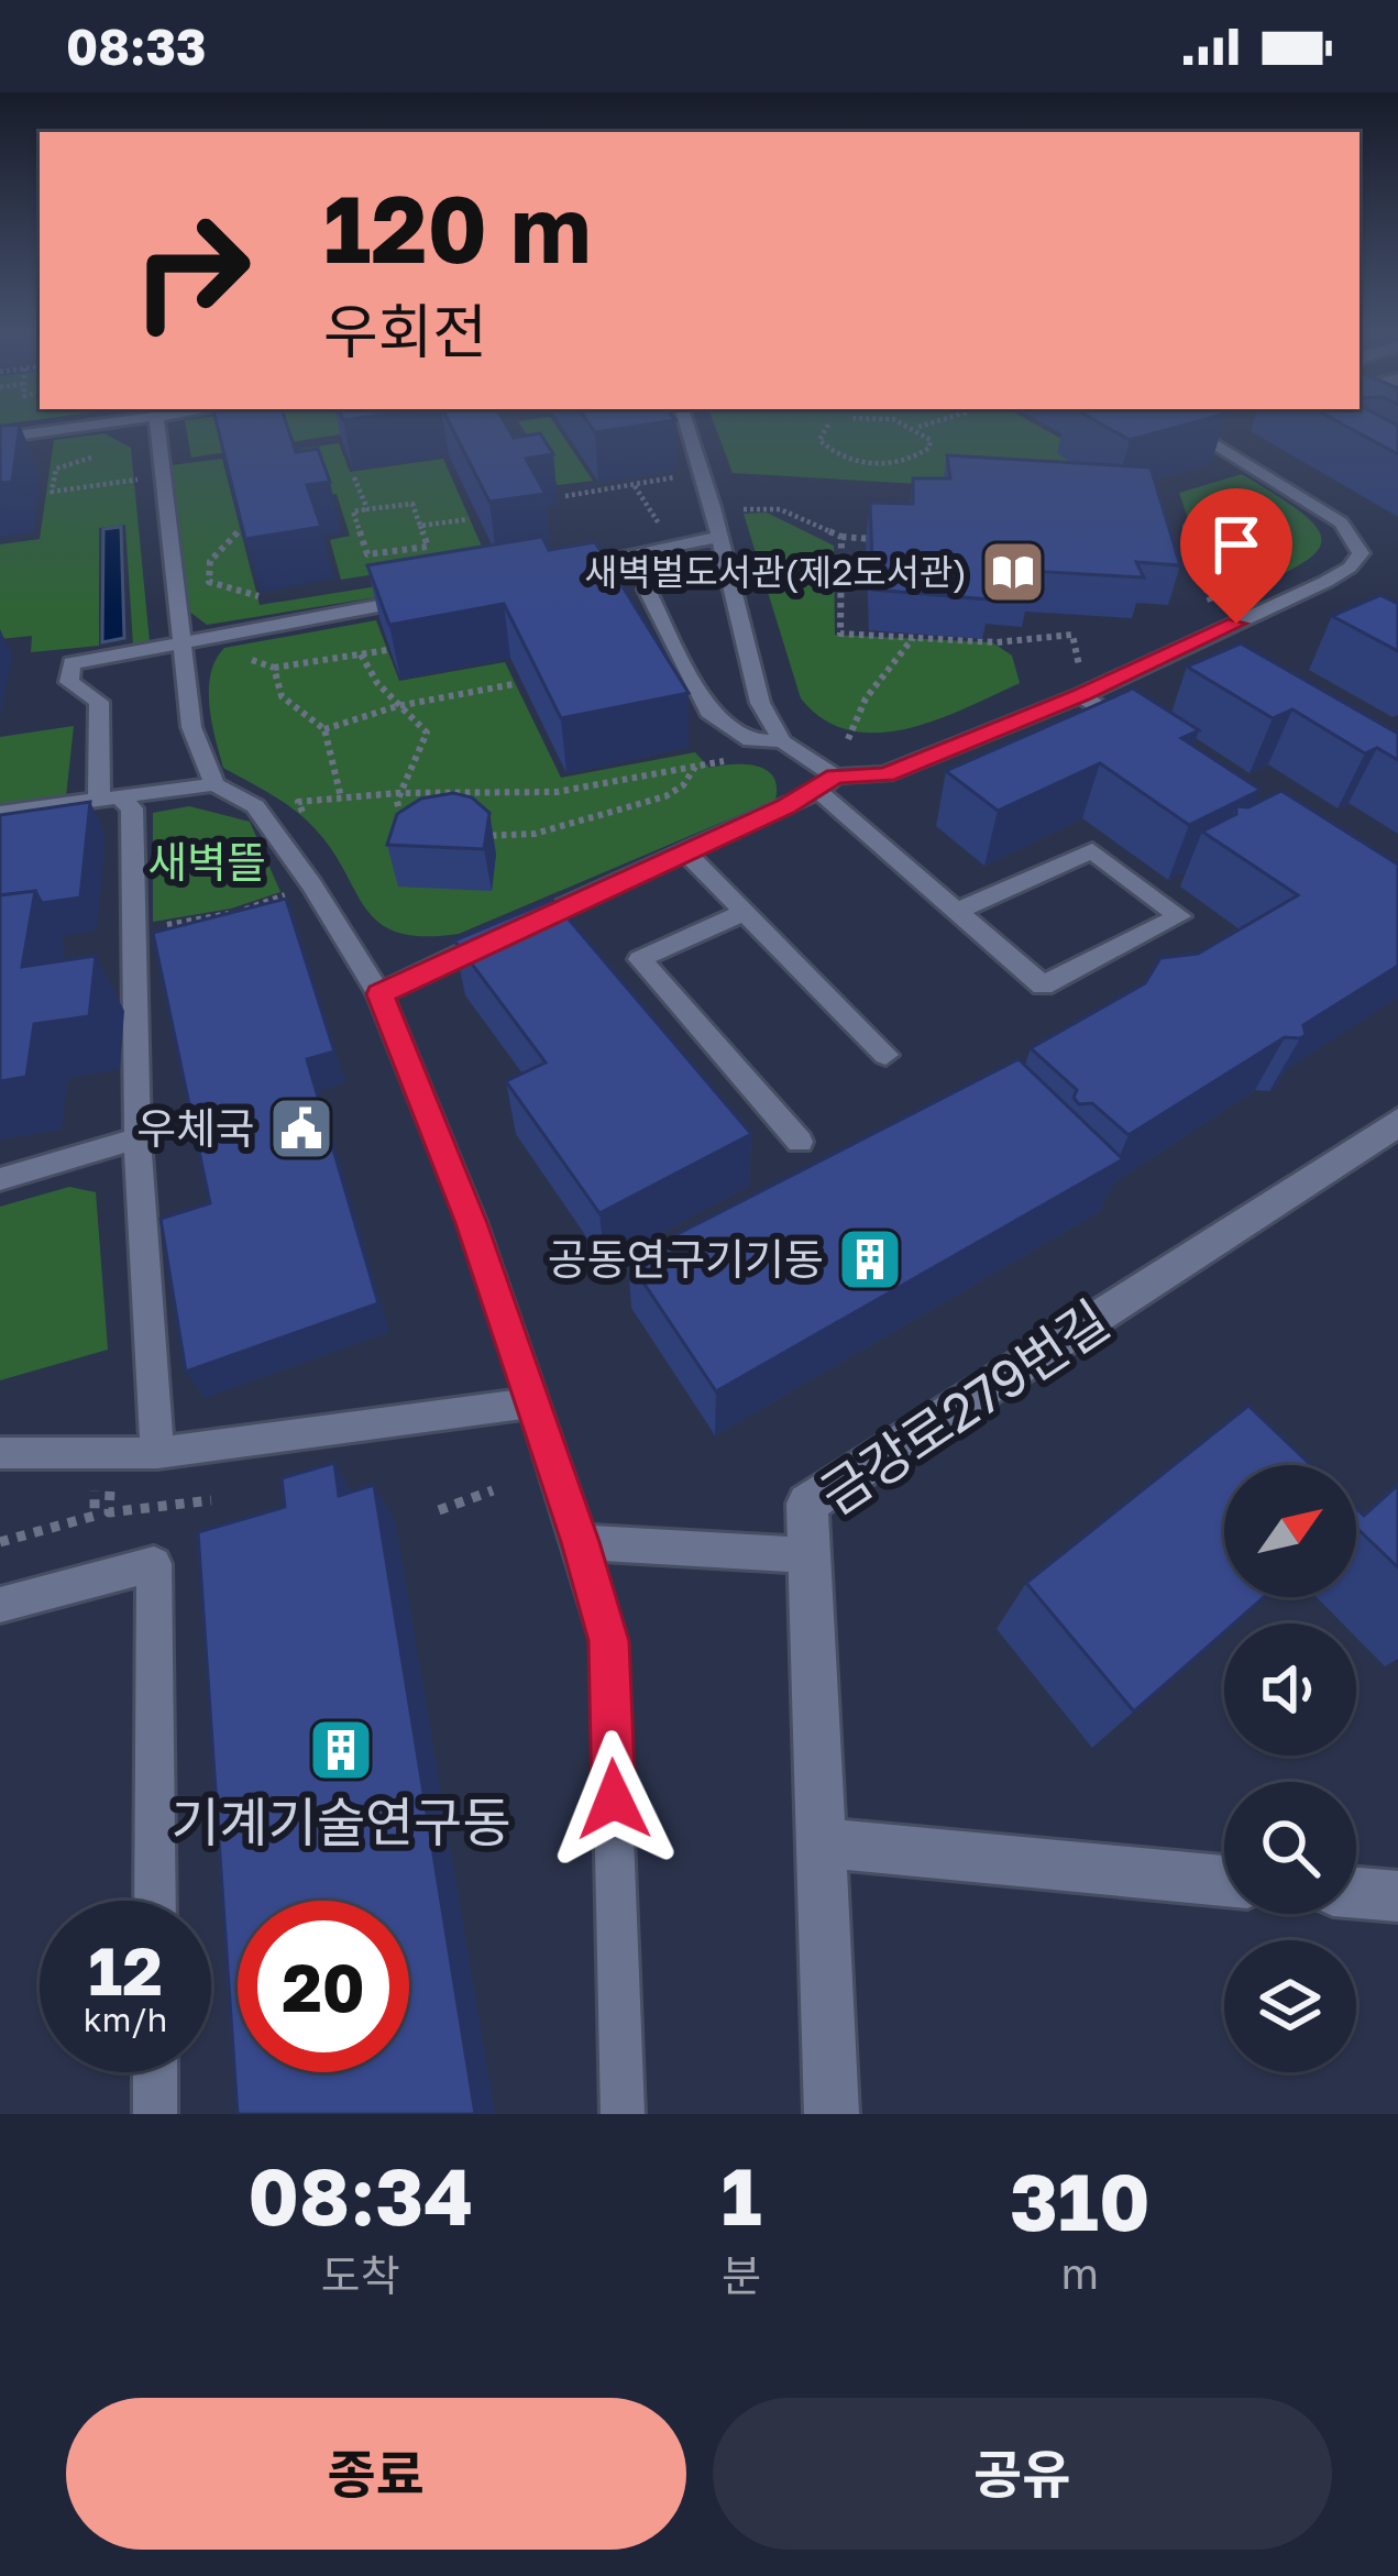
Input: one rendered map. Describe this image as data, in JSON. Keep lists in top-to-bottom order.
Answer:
{
  "streets": {
    "street": ["금강로279번길"]
  },
  "parks": ["새벽뜰"],
  "places": {
    "library": ["새벽벌도서관(제2도서관)"],
    "public building": ["우체국"],
    "building": ["공동연구기기동", "기계기술연구동"]
  },
  "north": "top right",
  "page": {
    "status": "08:33",
    "turn": ["120 m", "우회전"],
    "speed": "12 km/h",
    "limit": "20",
    "eta": [
      "08:34",
      "도착",
      "1",
      "분",
      "310",
      "m"
    ],
    "buttons": ["종료", "공유"]
  }
}
